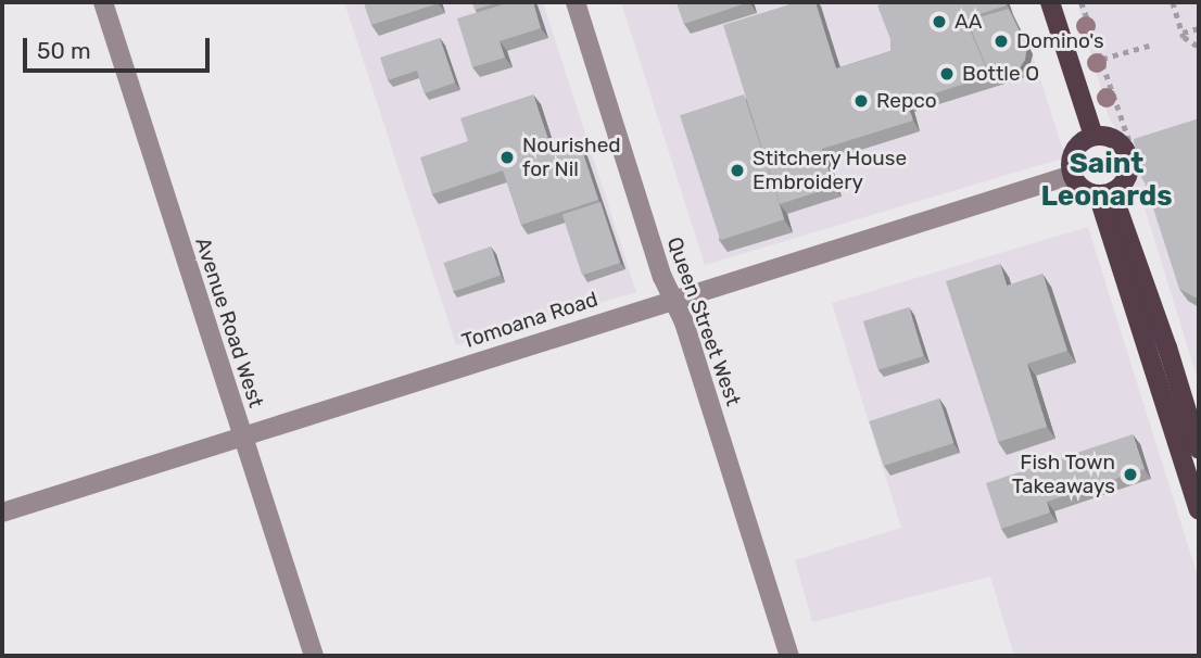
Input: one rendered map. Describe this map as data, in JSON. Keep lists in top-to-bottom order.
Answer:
{
  "streets": {
    "street": ["Tomoana Road", "Queen Street West", "Avenue Road West"]
  },
  "crossings": [
    ["Tomoana Road", "Queen Street West"],
    ["Tomoana Road", "Avenue Road West"]
  ],
  "districts": ["Saint Leonards"],
  "places": [
    "AA",
    "Domino's",
    "Bottle O",
    "Repco",
    "Nourished for Nil",
    "Stitchery House Embroidery",
    "Fish Town Takeaways"
  ],
  "scale_bar": "50 m"
}
